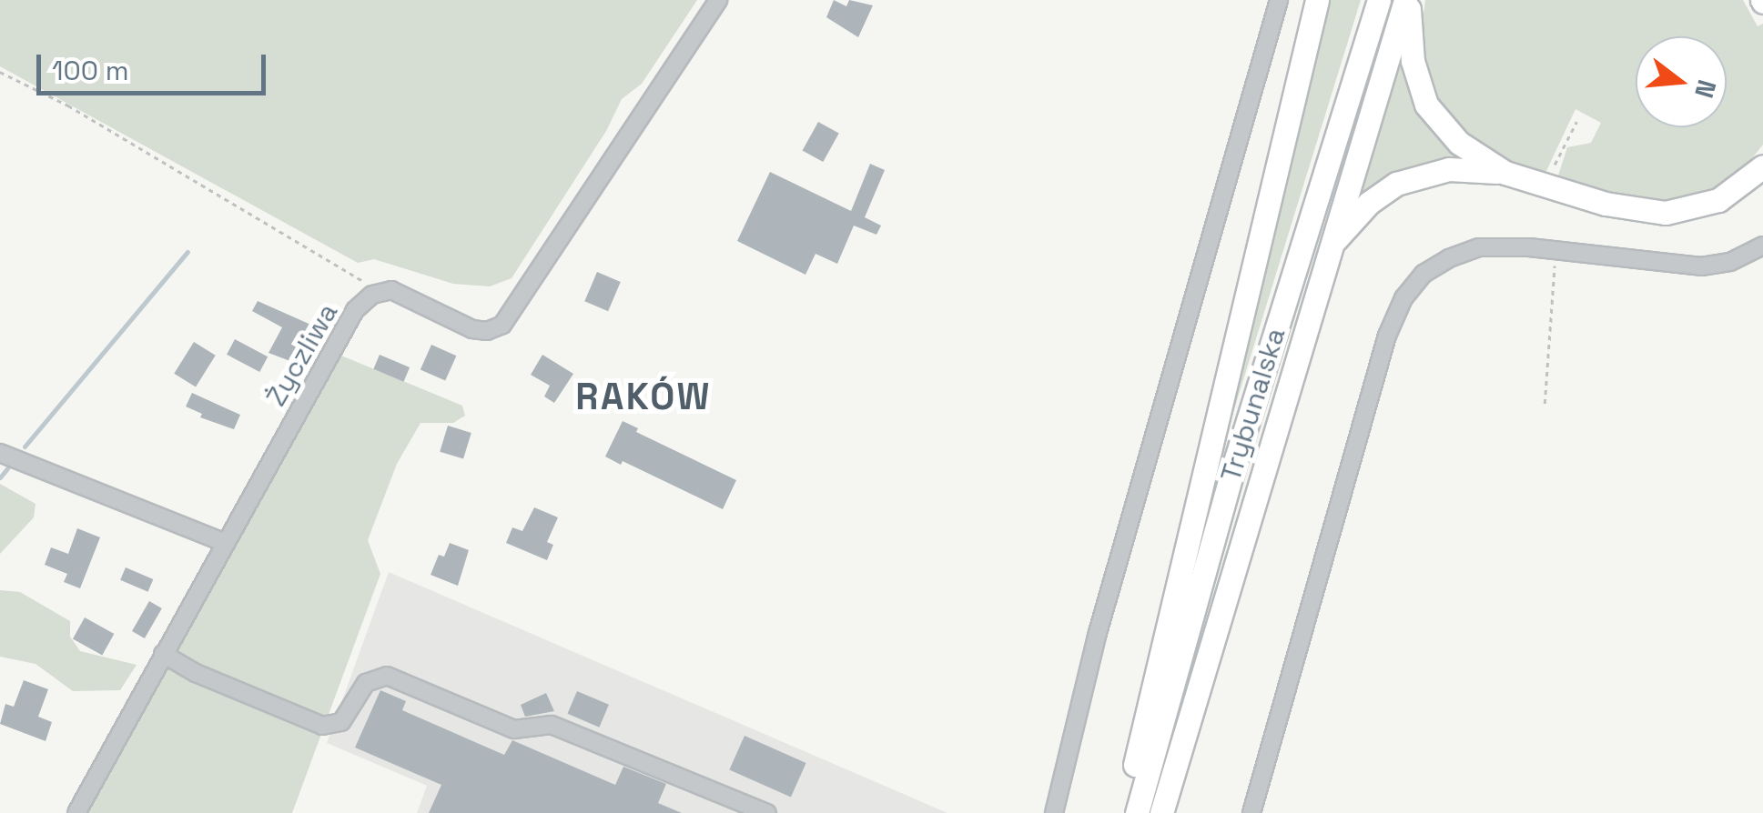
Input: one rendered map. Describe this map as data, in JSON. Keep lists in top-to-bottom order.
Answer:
{
  "streets": {
    "highway": ["Trybunalska"],
    "street": ["Życzliwa"]
  },
  "districts": ["RAKÓW"],
  "scale_bar": "100 m",
  "north": "right"
}
